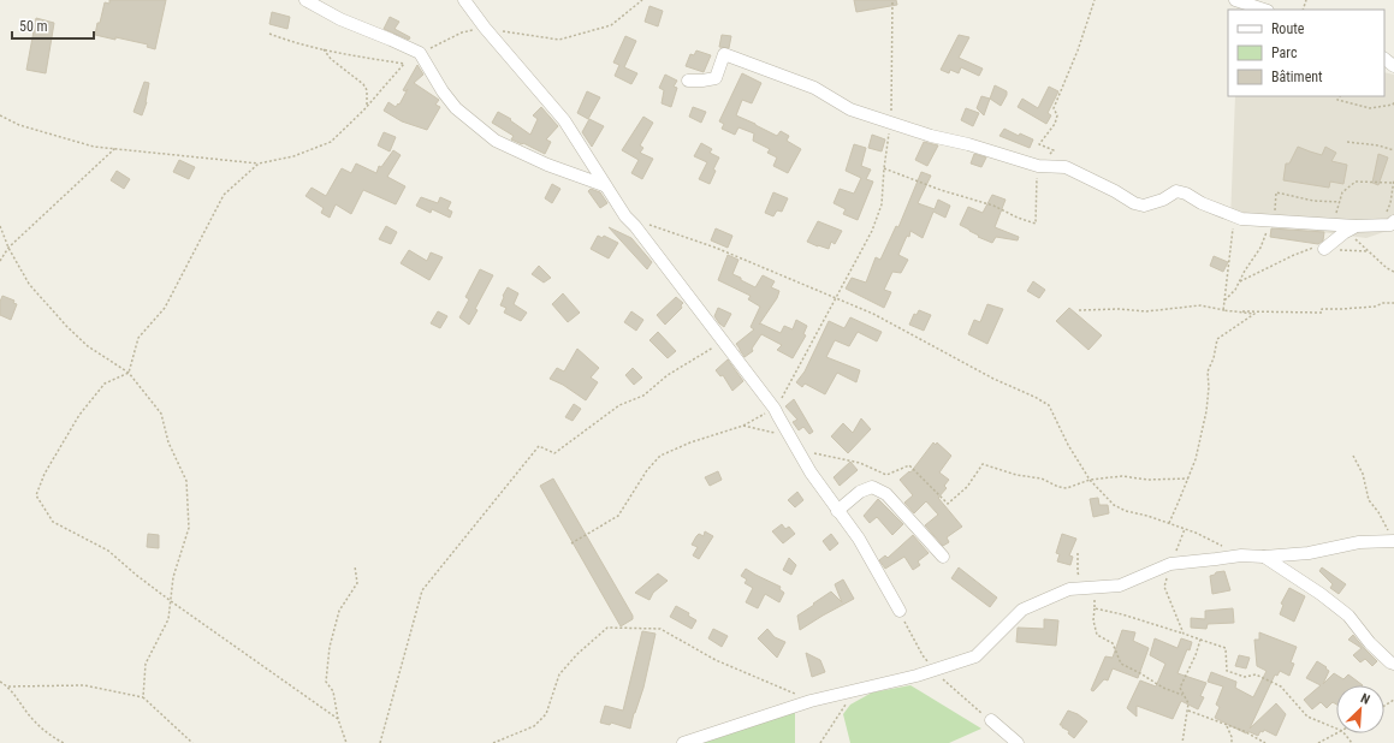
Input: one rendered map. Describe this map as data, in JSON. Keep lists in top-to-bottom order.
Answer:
{
  "legend": ["Route", "Parc", "Bâtiment"],
  "scale_bar": "50 m",
  "north": "top right"
}
